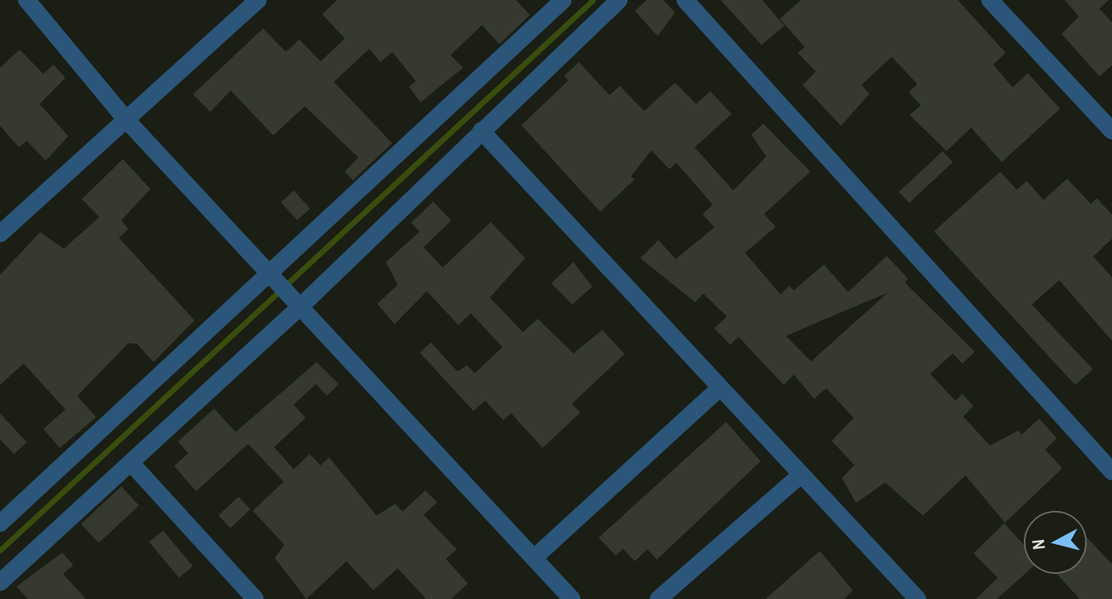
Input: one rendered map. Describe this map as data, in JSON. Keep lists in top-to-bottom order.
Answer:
{
  "north": "left"
}
